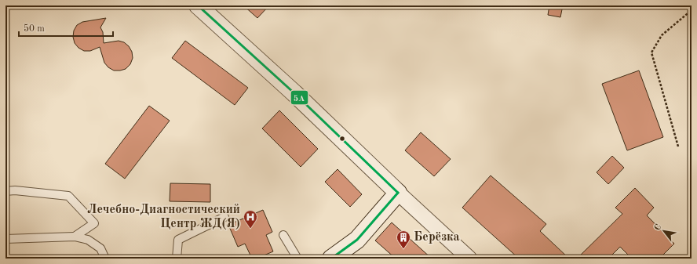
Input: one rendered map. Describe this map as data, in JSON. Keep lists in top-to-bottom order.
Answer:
{
  "places": {
    "hospital": ["Лечебно-Диагностический Центр ЖД(Я)"],
    "building": ["Берёзка"]
  },
  "lines": ["transit line 5А"],
  "scale_bar": "50 m",
  "north": "top left"
}
